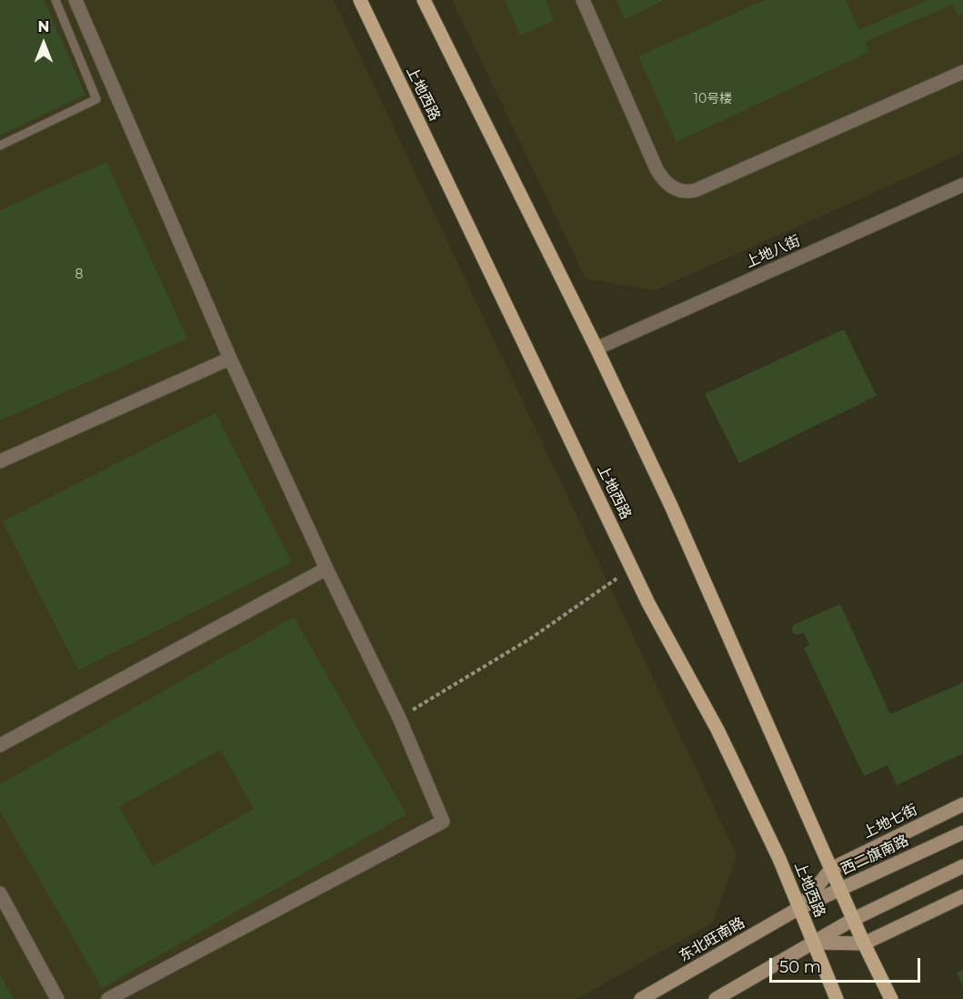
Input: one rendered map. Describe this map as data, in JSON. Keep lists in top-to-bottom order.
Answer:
{
  "streets": {
    "main road": [
      "上地西路",
      "上地七街",
      "西二旗南路",
      "东北旺南路"
    ],
    "street": ["上地八街"]
  },
  "crossings": [
    ["上地西路", "上地八街"],
    ["上地西路", "上地七街"],
    ["上地西路", "西二旗南路"],
    ["上地西路", "东北旺南路"],
    ["西二旗南路", "东北旺南路"]
  ],
  "house_numbers": ["10号楼", "8"],
  "scale_bar": "50 m",
  "north": "top"
}
